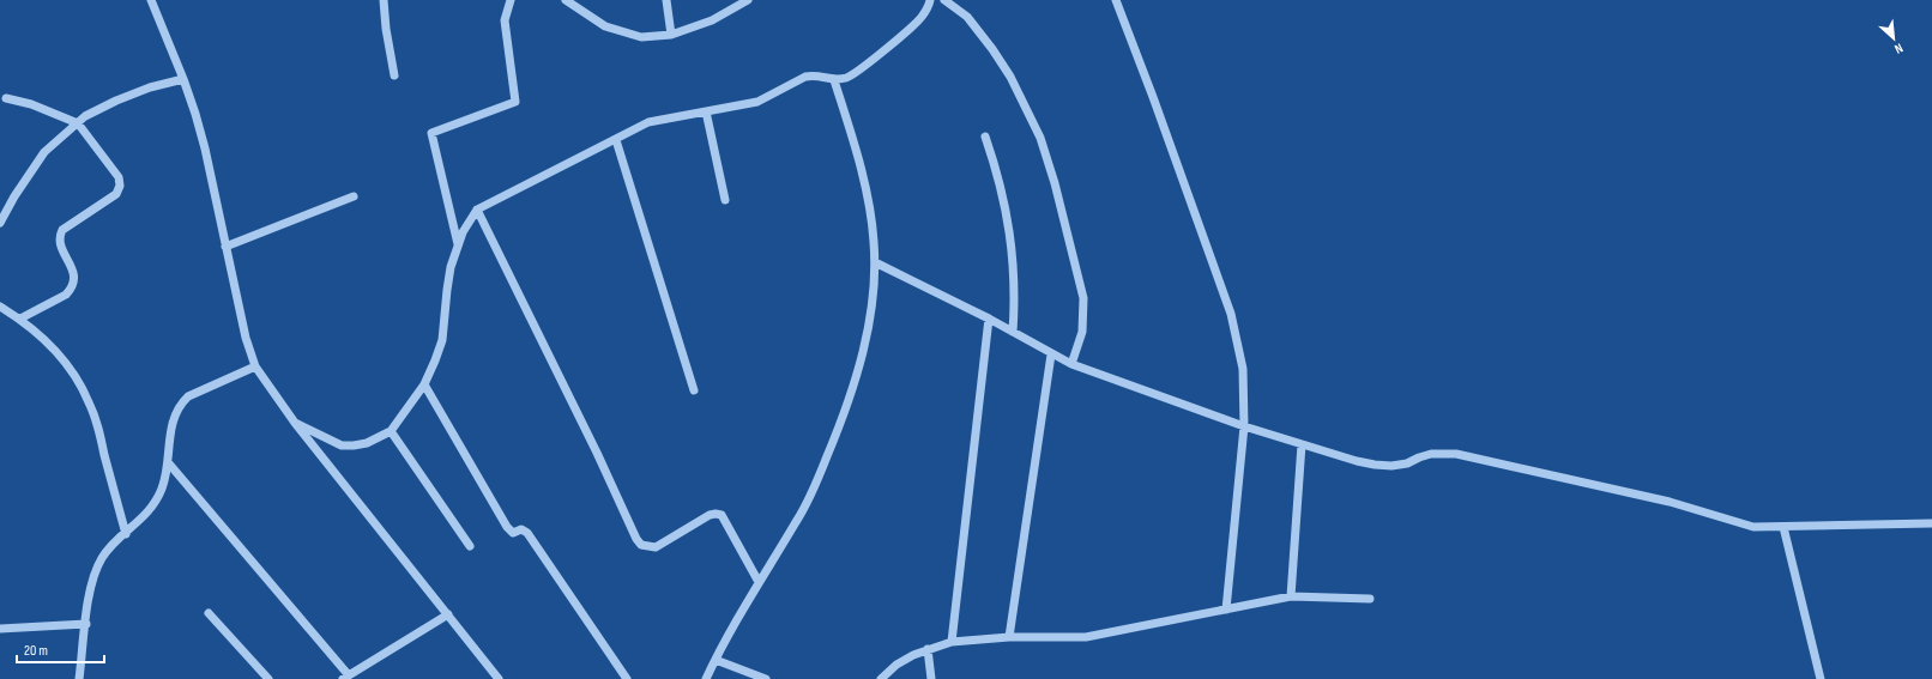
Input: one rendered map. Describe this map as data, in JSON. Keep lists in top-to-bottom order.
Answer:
{
  "scale_bar": "20 m",
  "north": "bottom right"
}
